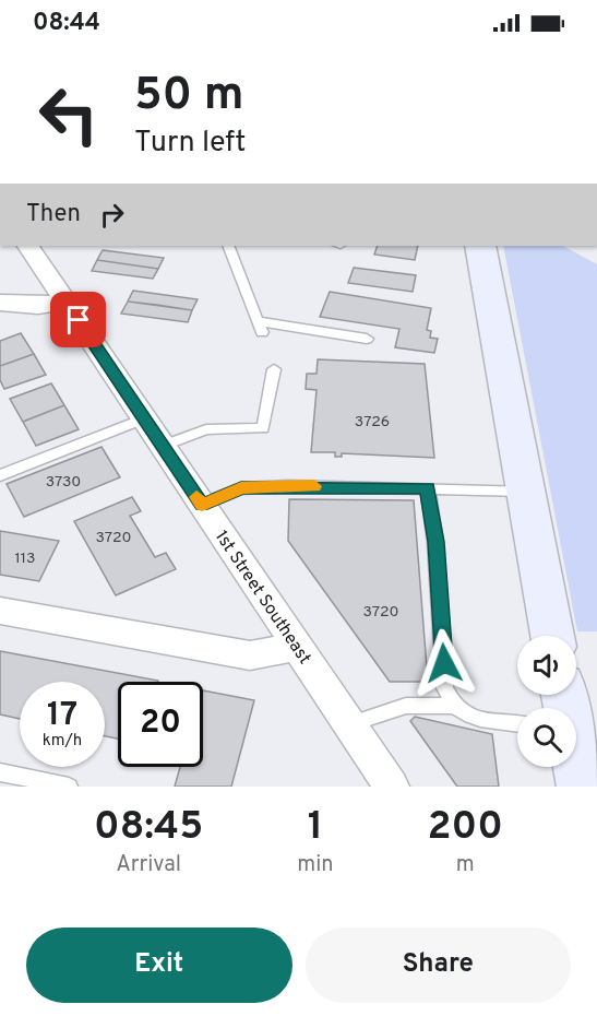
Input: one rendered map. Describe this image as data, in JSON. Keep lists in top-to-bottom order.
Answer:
{
  "streets": {
    "street": ["1st Street Southeast"]
  },
  "house_numbers": [
    "3726",
    "3730",
    "3720",
    "113",
    "3720"
  ],
  "page": {
    "status": "08:44",
    "turn": ["50 m", "Turn left"],
    "then": "Then",
    "speed": "17 km/h",
    "limit": "20",
    "eta": [
      "08:45",
      "Arrival",
      "1",
      "min",
      "200",
      "m"
    ],
    "buttons": ["Exit", "Share"]
  }
}
